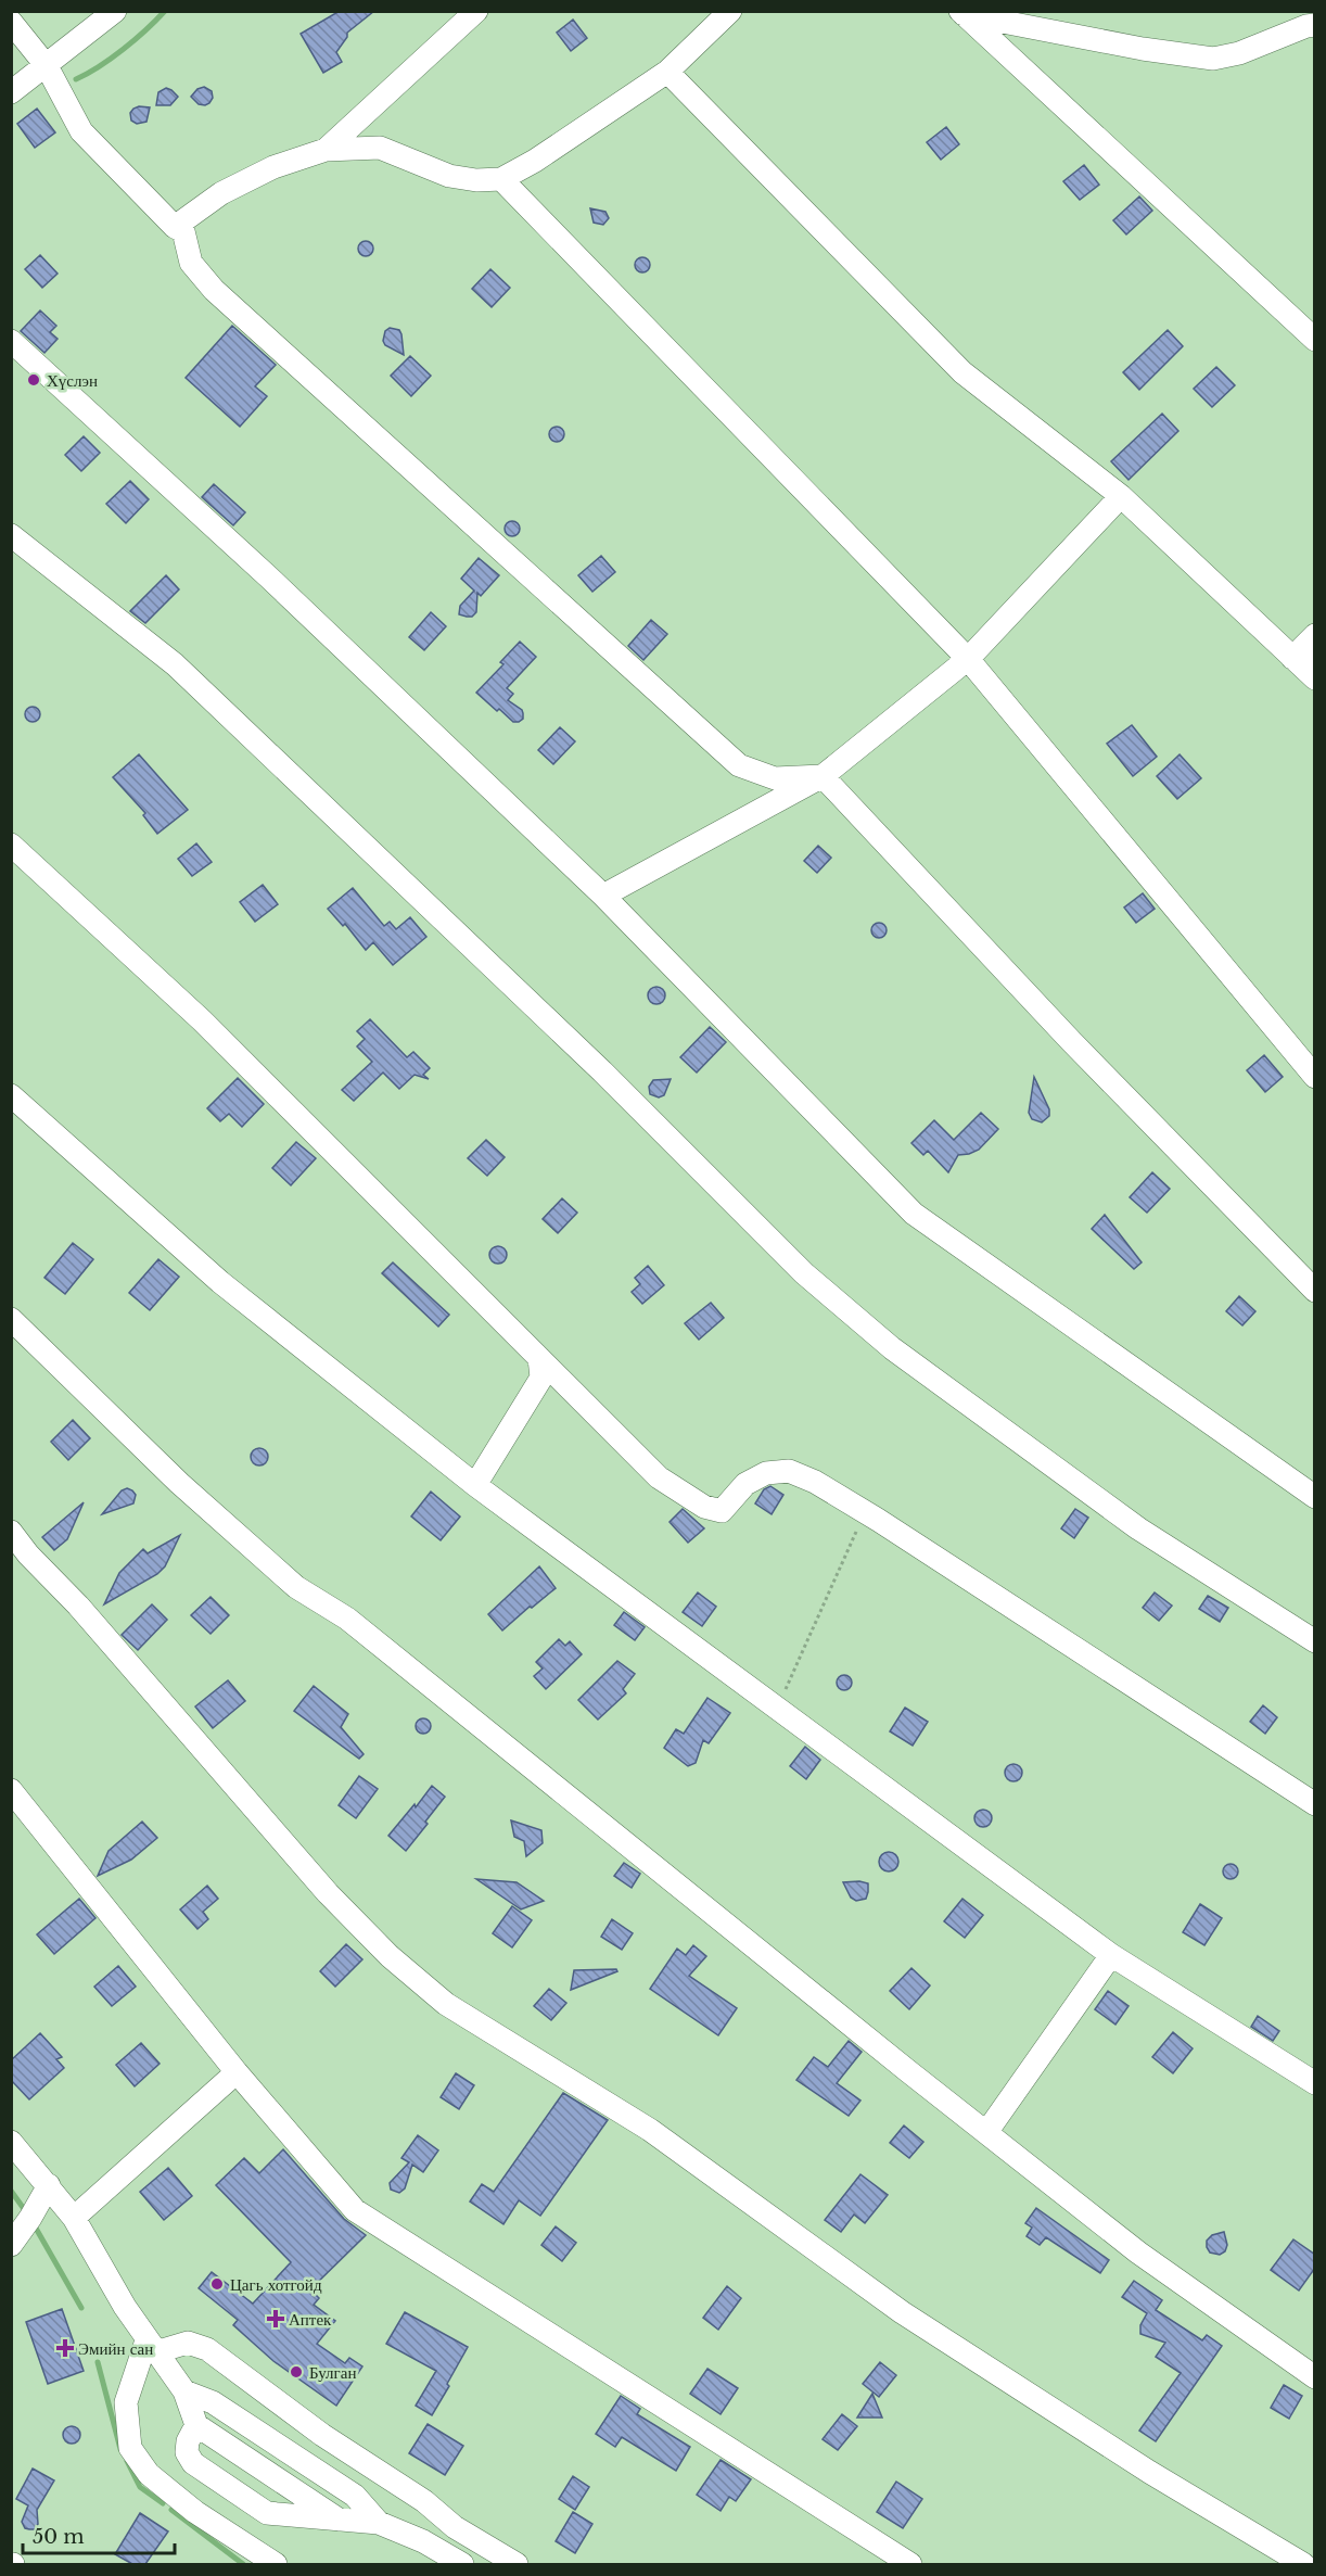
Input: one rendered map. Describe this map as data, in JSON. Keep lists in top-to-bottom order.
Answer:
{
  "places": {
    "other": ["Хүслэн", "Цагь хотгойд", "Булган"],
    "health": ["Аптек", "Эмийн сан"]
  },
  "scale_bar": "50 m"
}
